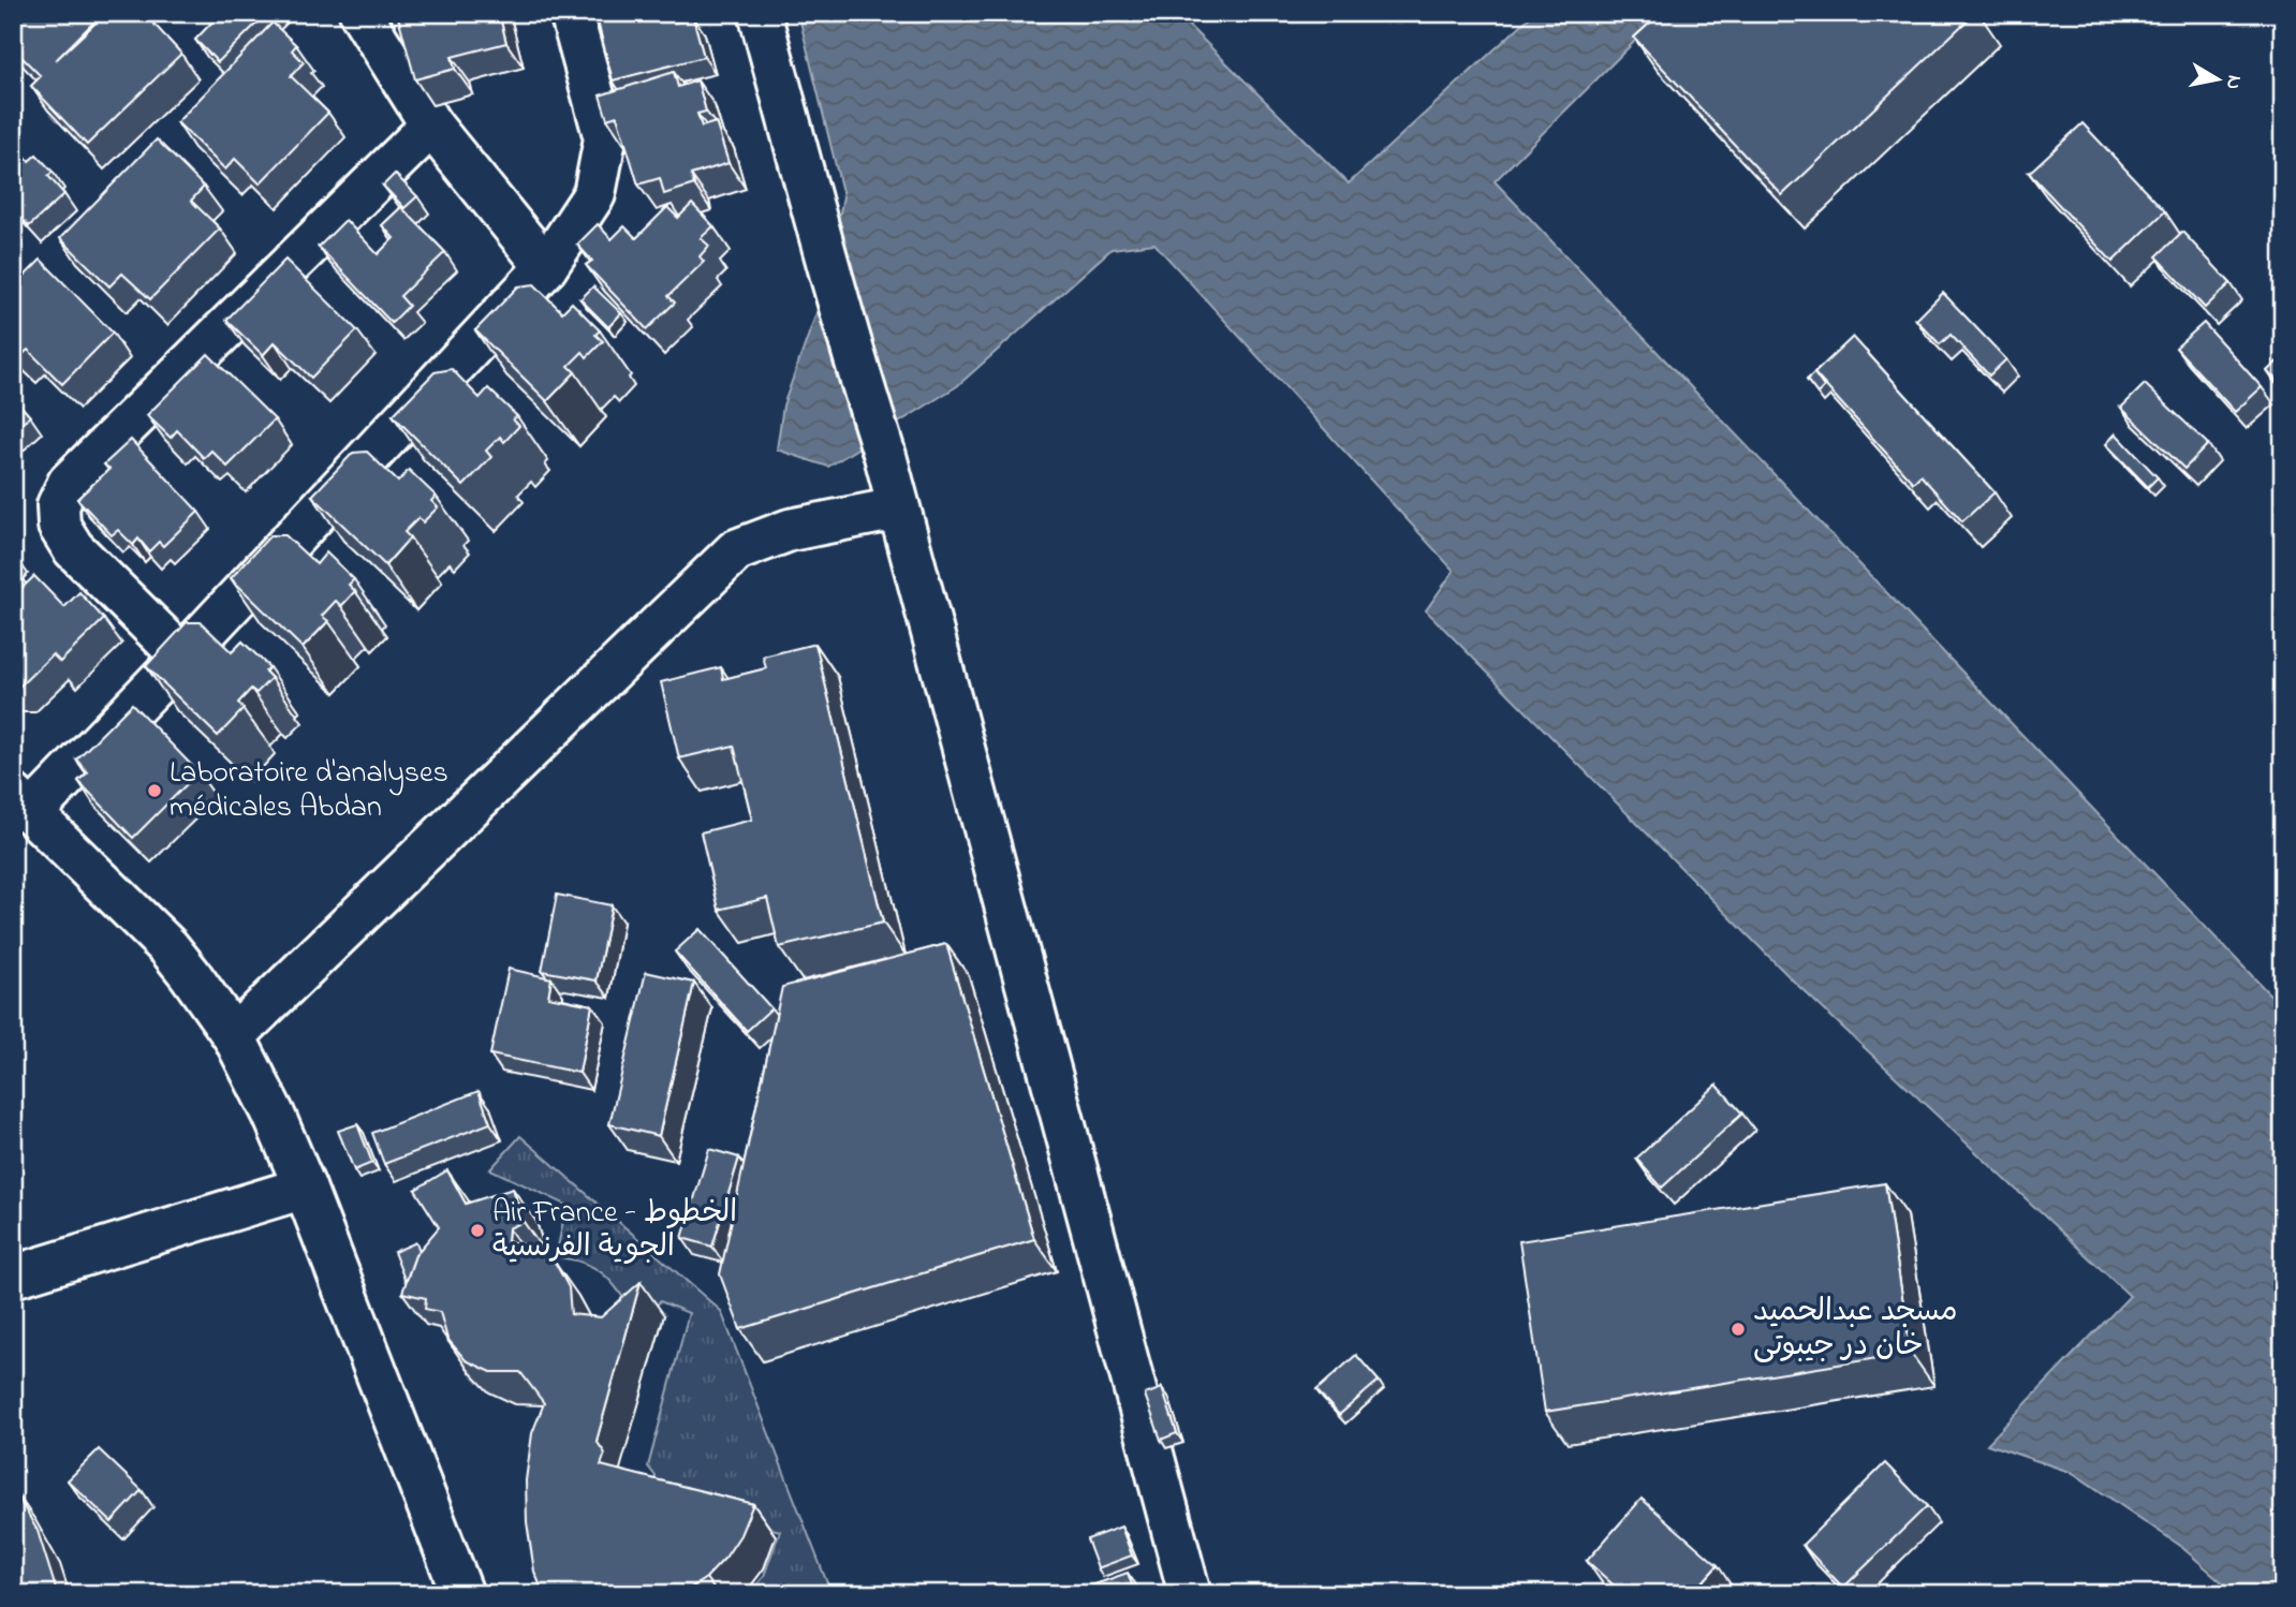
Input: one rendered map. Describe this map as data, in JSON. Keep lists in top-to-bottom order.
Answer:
{
  "places": ["Laboratoire d'analyses médicales Abdan", "Air France - الخطوط الجوية الفرنسية", "مسجد عبدالحمید خان در جیبوتی"],
  "north": "right"
}
